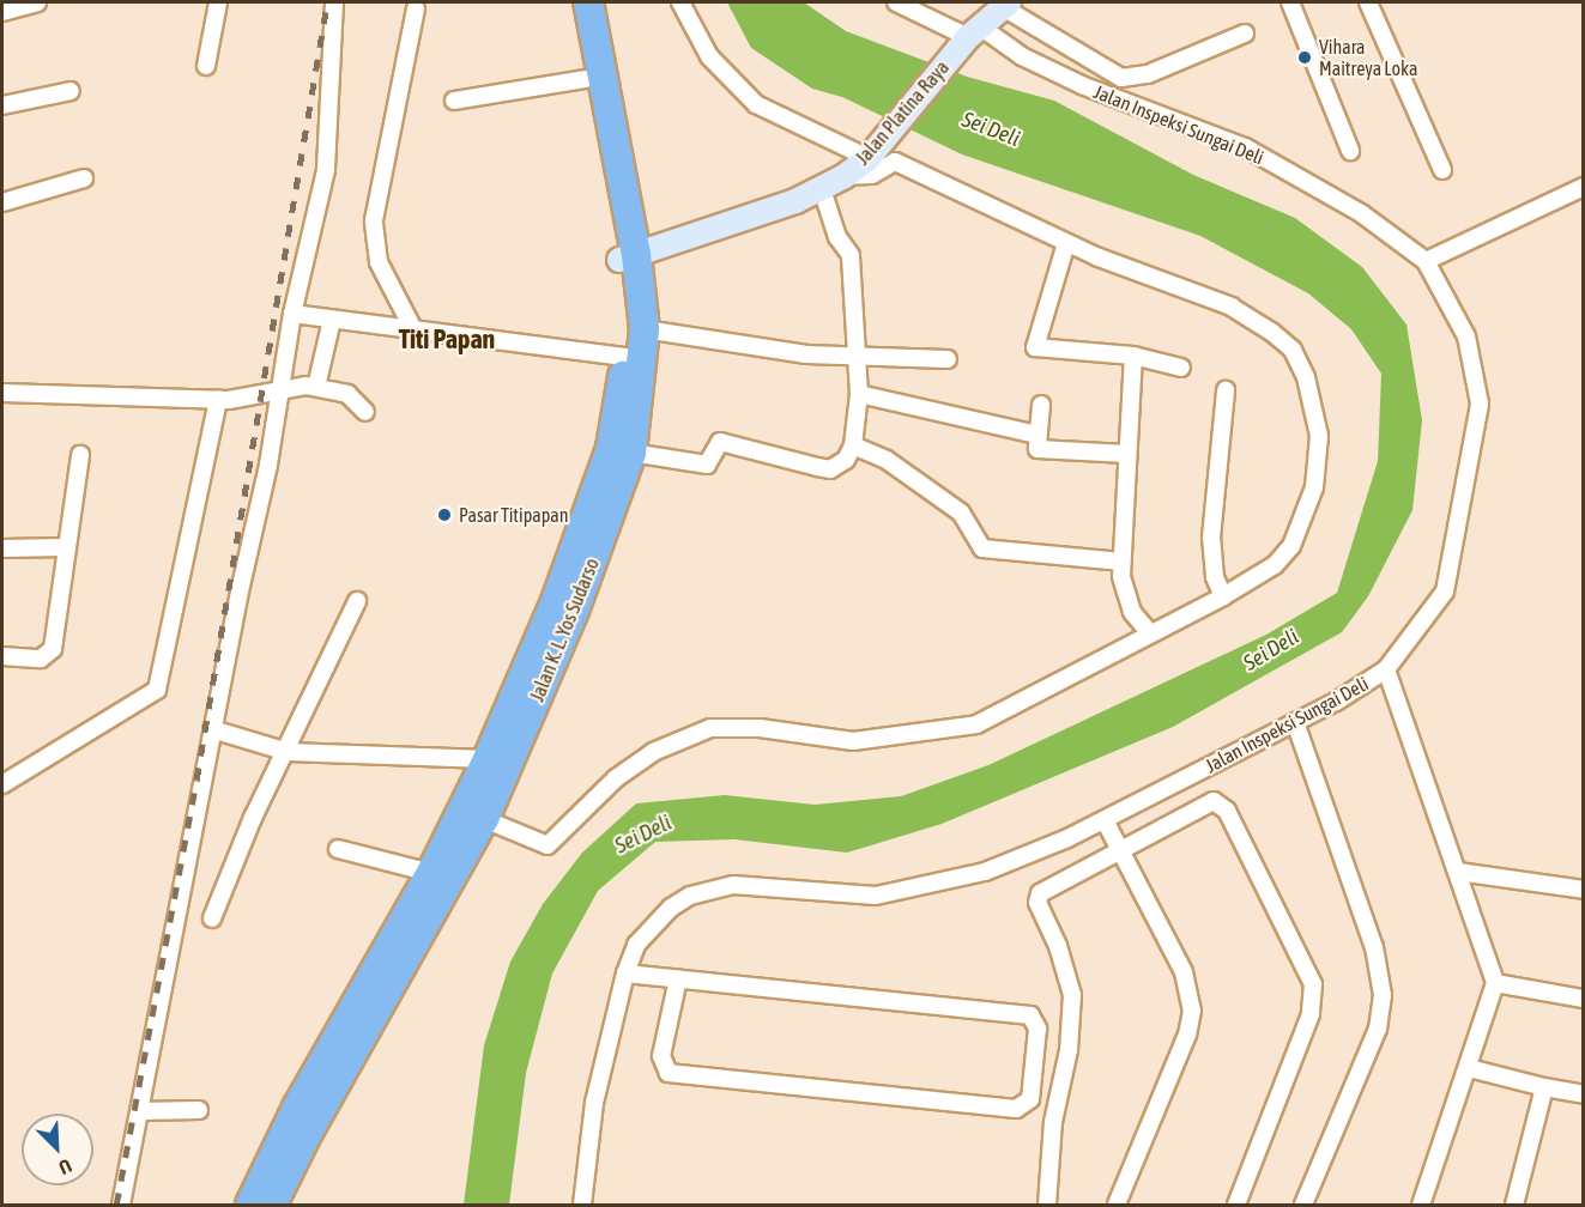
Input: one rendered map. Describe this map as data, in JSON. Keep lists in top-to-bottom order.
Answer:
{
  "streets": {
    "highway": ["Jalan K. L. Yos Sudarso"],
    "main road": ["Jalan Platina Raya"],
    "street": ["Jalan Inspeksi Sungai Deli"]
  },
  "crossings": [
    ["Jalan Platina Raya", "Jalan Inspeksi Sungai Deli"],
    ["Jalan Platina Raya", "Jalan K. L. Yos Sudarso"]
  ],
  "districts": ["Titi Papan"],
  "water": ["Sei Deli"],
  "places": ["Vihara Maitreya Loka", "Pasar Titipapan"],
  "north": "bottom right"
}
